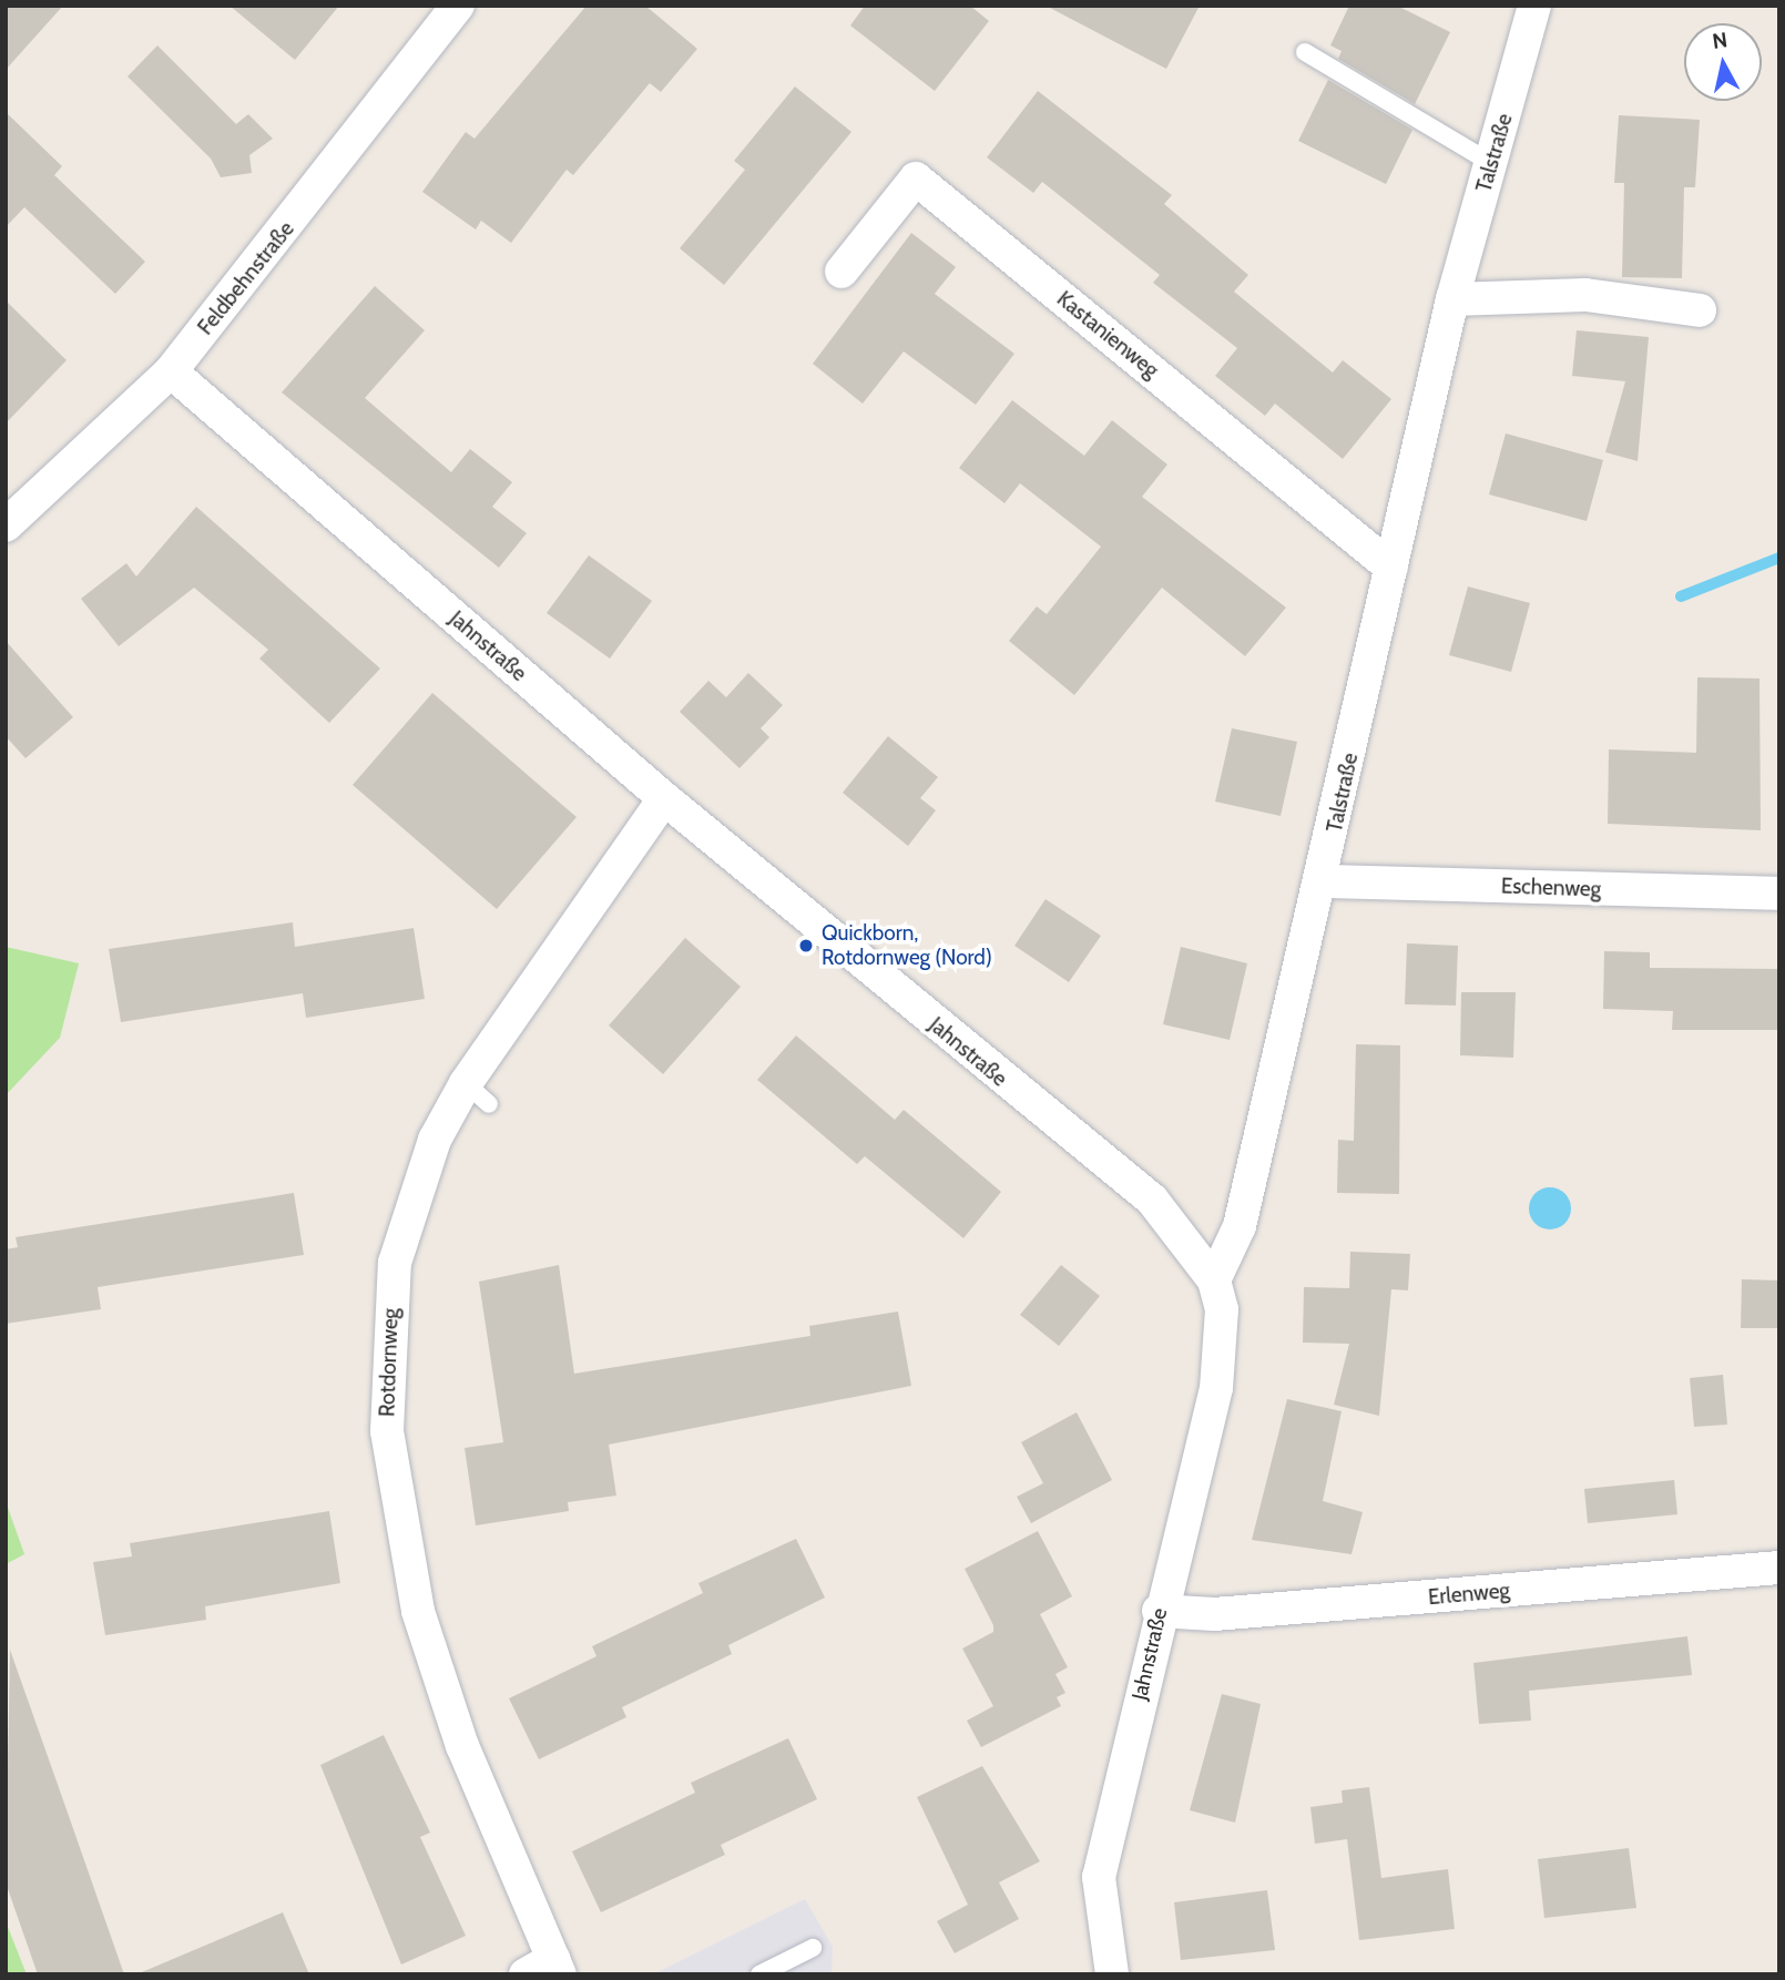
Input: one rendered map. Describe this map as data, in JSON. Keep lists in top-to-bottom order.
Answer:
{
  "streets": {
    "street": [
      "Talstraße",
      "Feldbehnstraße",
      "Kastanienweg",
      "Jahnstraße",
      "Eschenweg",
      "Rotdornweg",
      "Erlenweg"
    ]
  },
  "crossings": [
    ["Talstraße", "Kastanienweg"],
    ["Talstraße", "Jahnstraße"],
    ["Talstraße", "Eschenweg"],
    ["Feldbehnstraße", "Jahnstraße"],
    ["Jahnstraße", "Rotdornweg"],
    ["Jahnstraße", "Erlenweg"]
  ],
  "places": ["Quickborn, Rotdornweg (Nord)"],
  "north": "top"
}
